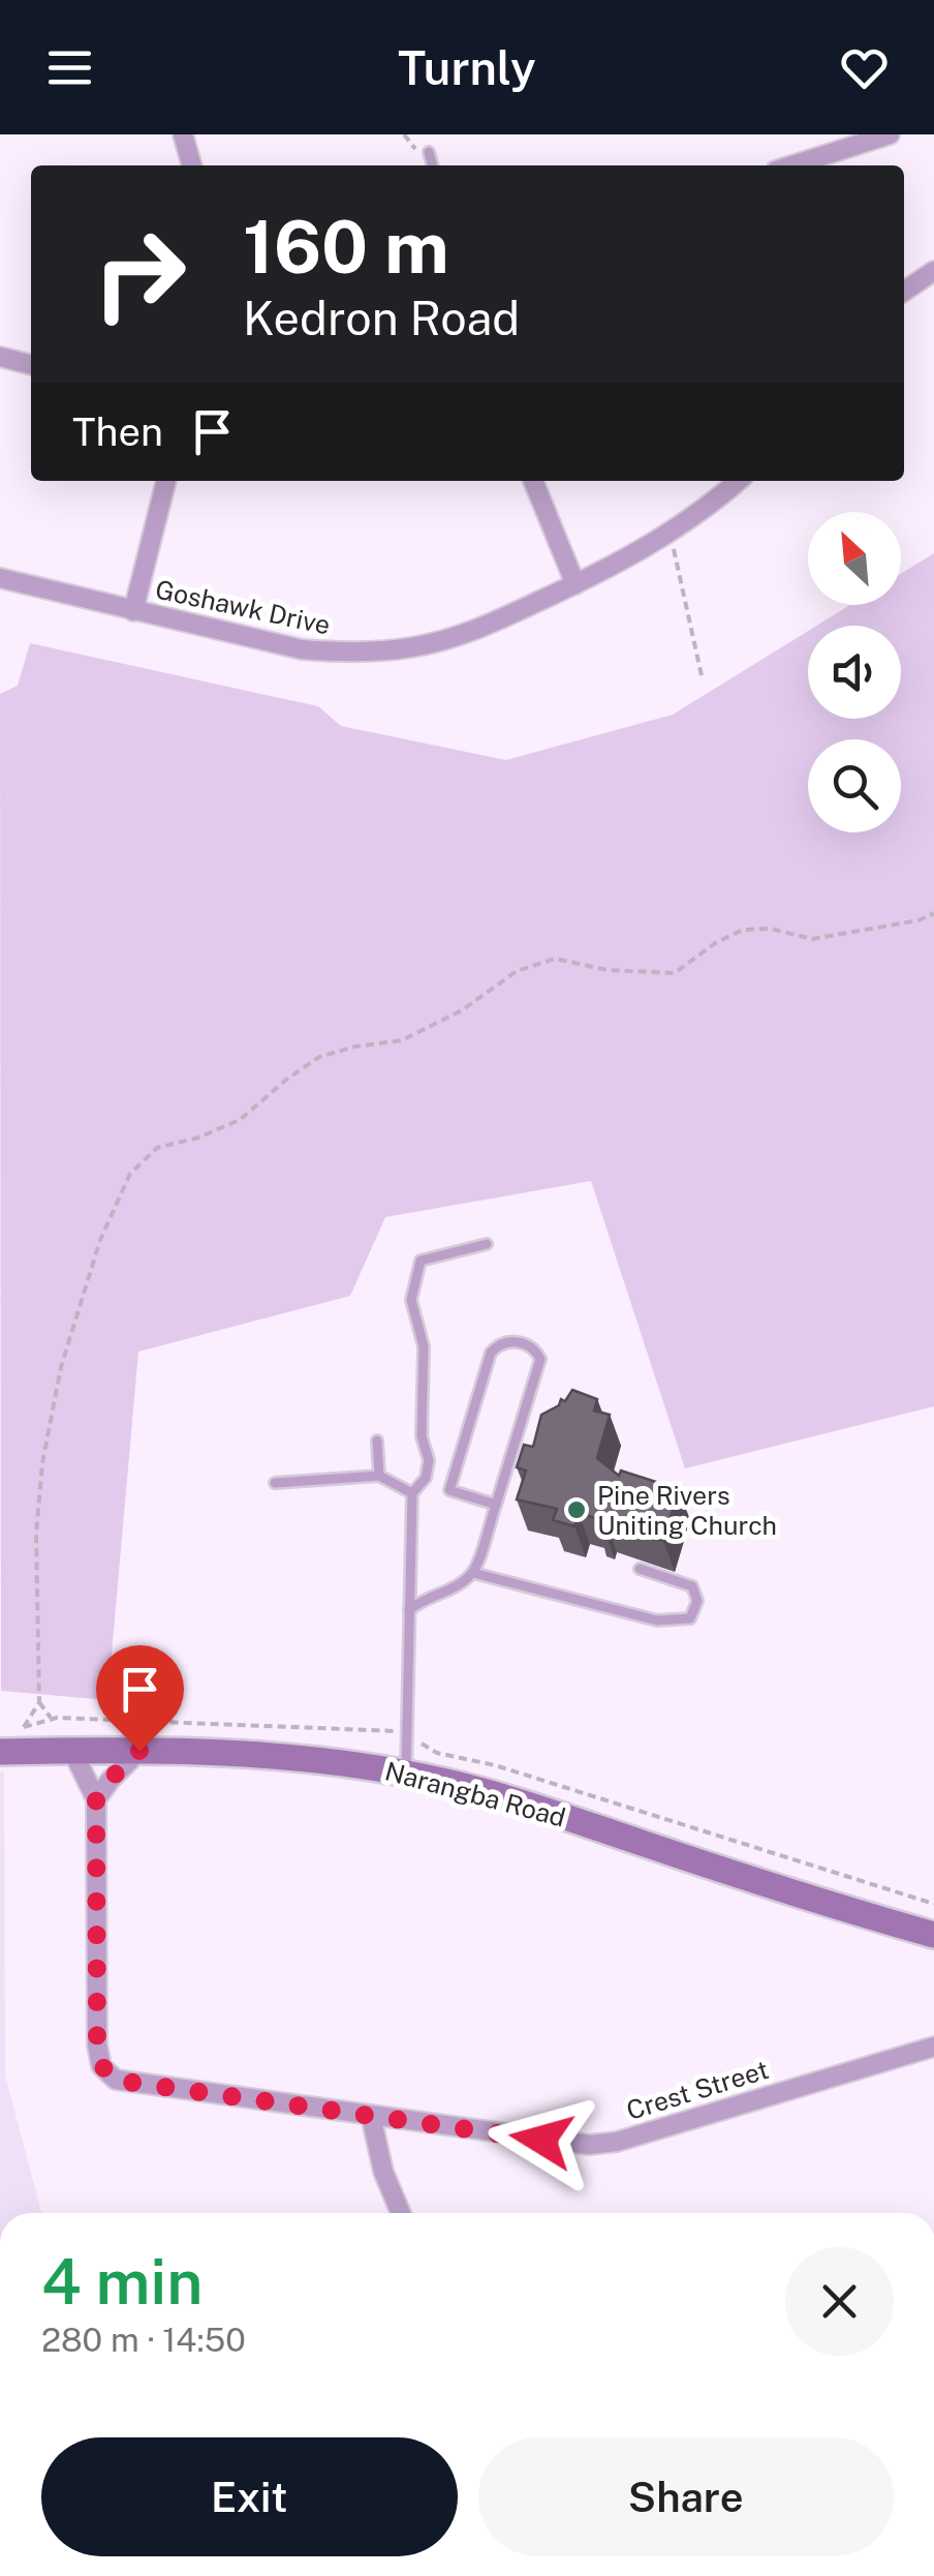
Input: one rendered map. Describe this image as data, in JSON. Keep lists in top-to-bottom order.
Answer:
{
  "streets": {
    "main road": ["Narangba Road"],
    "street": ["Goshawk Drive", "Crest Street"]
  },
  "places": ["Pine Rivers Uniting Church"],
  "north": "top left",
  "page": {
    "header": "Turnly",
    "turn": ["160 m", "Kedron Road"],
    "then": "Then",
    "heading": ["4 min", "280 m · 14:50"],
    "buttons": ["Exit", "Share"]
  }
}
